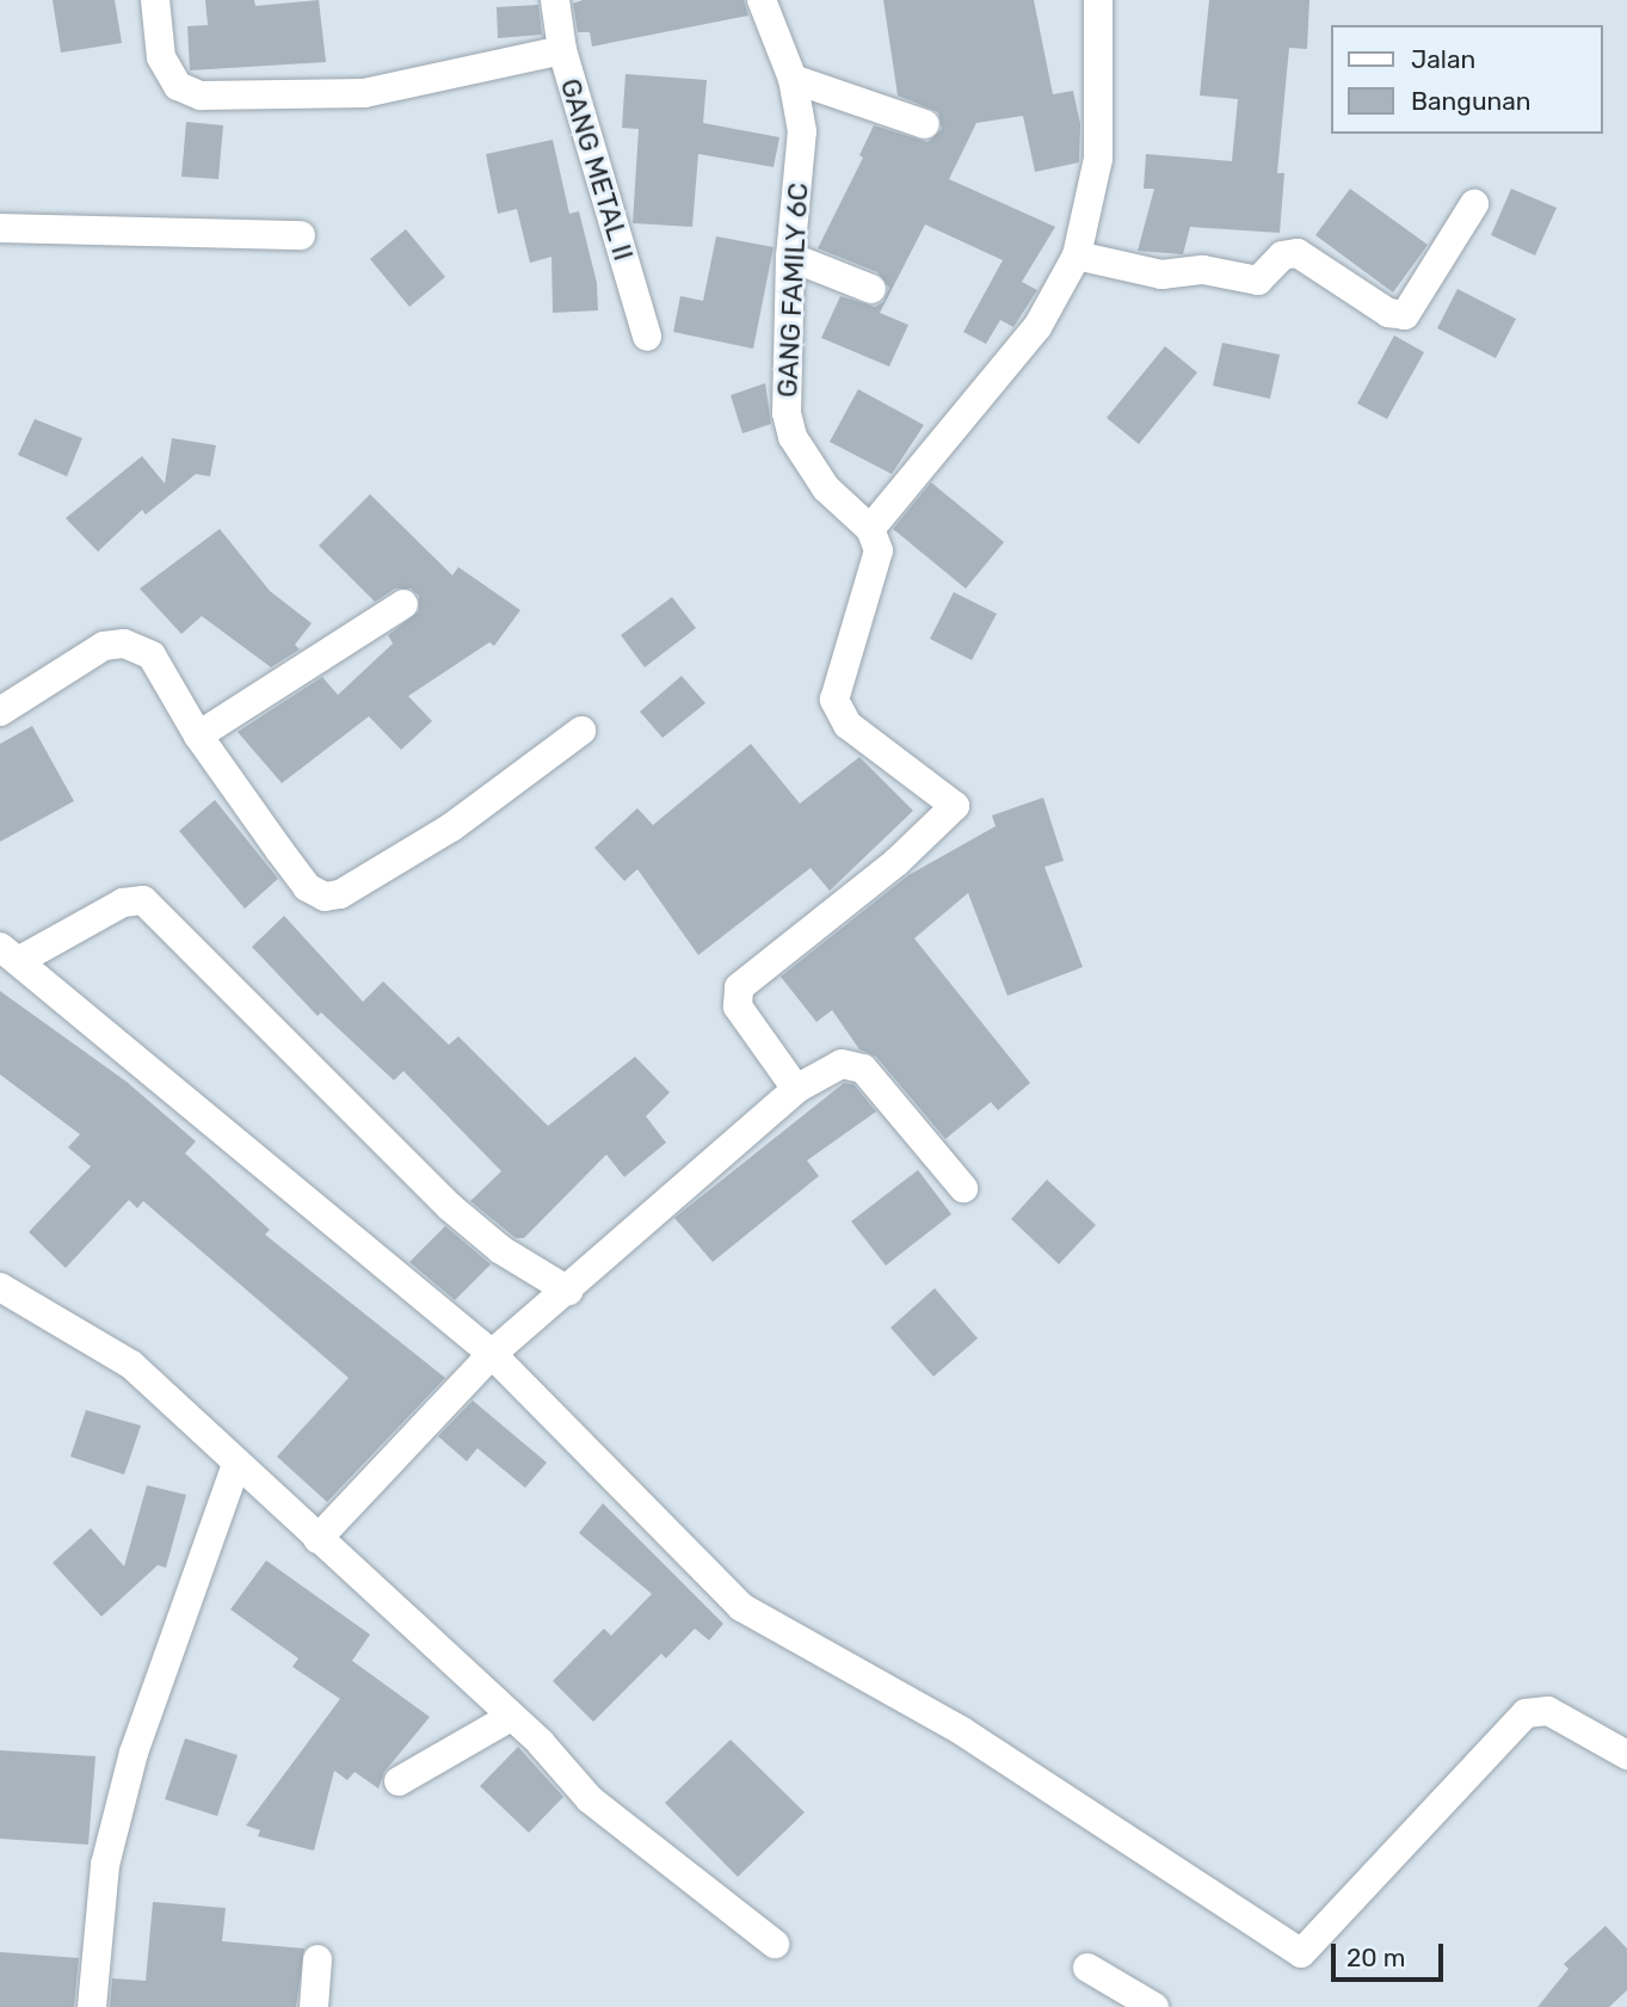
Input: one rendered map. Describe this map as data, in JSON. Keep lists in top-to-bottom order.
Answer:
{
  "streets": {
    "street": ["GANG METAL II", "GANG FAMILY 6C"]
  },
  "legend": ["Jalan", "Bangunan"],
  "scale_bar": "20 m"
}
